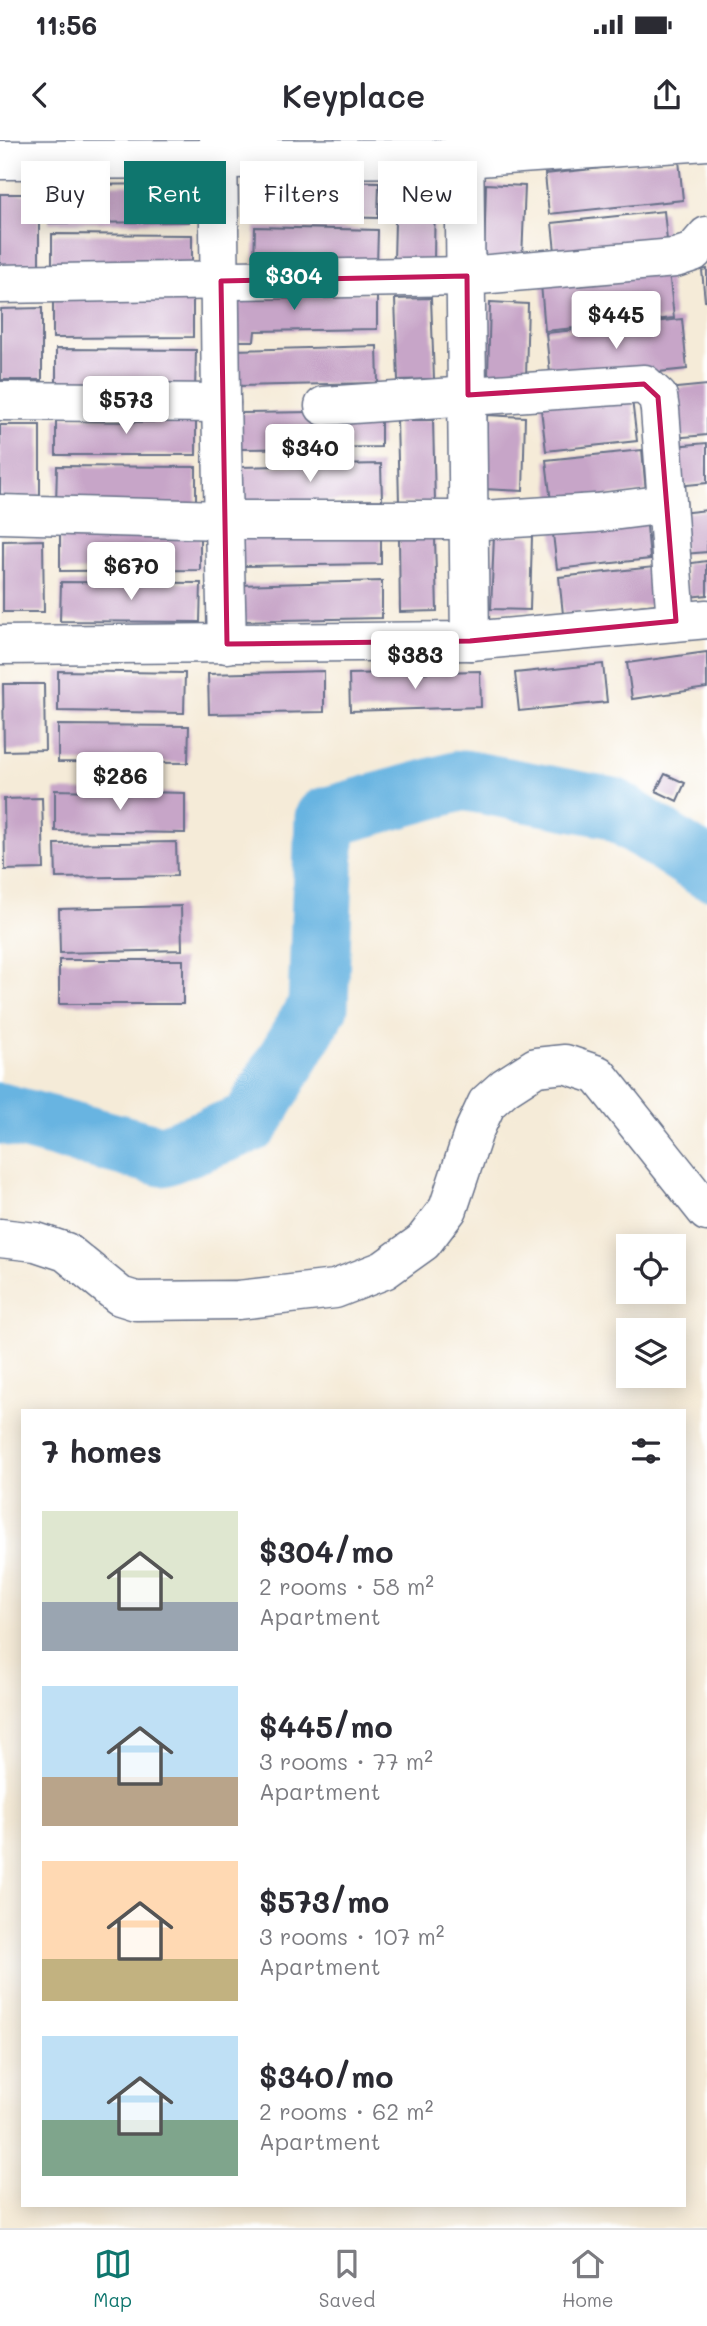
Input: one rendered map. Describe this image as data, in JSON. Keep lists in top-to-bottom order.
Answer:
{
  "page": {
    "status": "11:56",
    "header": "Keyplace",
    "chip": [
      "Buy",
      "Rent",
      "Filters",
      "New"
    ],
    "price": [
      "$304",
      "$445",
      "$573",
      "$340",
      "$670",
      "$383",
      "$286"
    ],
    "heading": "7 homes",
    "list": [
      {
        "name": "$304/mo",
        "note": "2 rooms · 58 m² · Apartment"
      },
      {
        "name": "$445/mo",
        "note": "3 rooms · 77 m² · Apartment"
      },
      {
        "name": "$573/mo",
        "note": "3 rooms · 107 m² · Apartment"
      },
      {
        "name": "$340/mo",
        "note": "2 rooms · 62 m² · Apartment"
      }
    ],
    "tabs": ["Map", "Saved", "Home"]
  }
}
